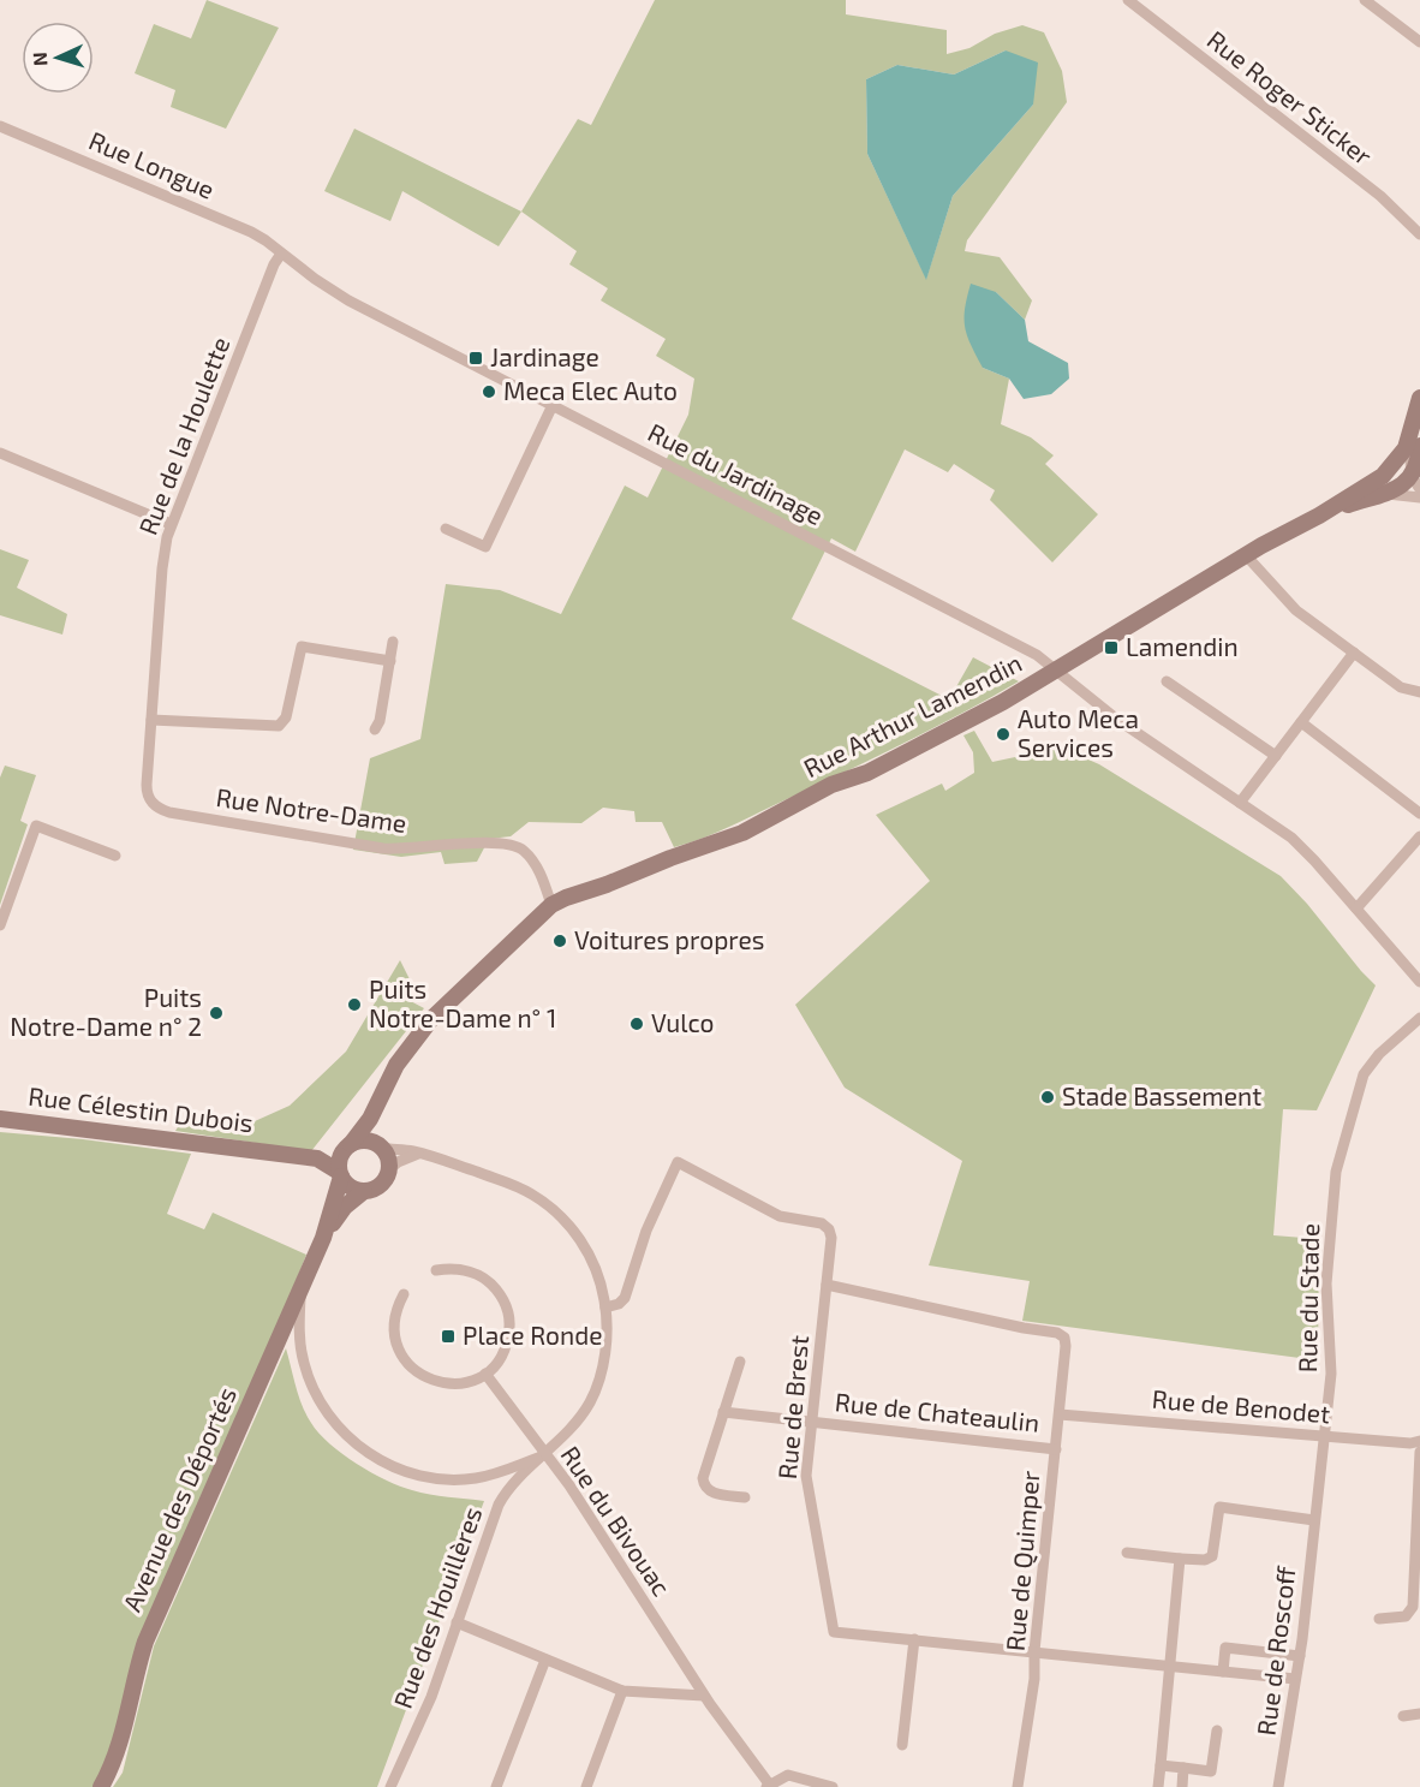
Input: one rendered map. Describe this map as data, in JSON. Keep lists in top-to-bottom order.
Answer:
{
  "streets": {
    "street": [
      "Rue Roger Sticker",
      "Rue Longue",
      "Rue de la Houlette",
      "Rue du Jardinage",
      "Rue Arthur Lamendin",
      "Rue Notre-Dame",
      "Rue Célestin Dubois",
      "Rue du Stade",
      "Rue de Brest",
      "Rue de Benodet",
      "Rue de Chateaulin",
      "Avenue des Déportés",
      "Rue du Bivouac",
      "Rue de Quimper",
      "Rue des Houillères",
      "Rue de Roscoff"
    ]
  },
  "crossings": [
    ["Rue Longue", "Rue de la Houlette"],
    ["Rue Longue", "Rue du Jardinage"],
    ["Rue de la Houlette", "Rue du Jardinage"],
    ["Rue de la Houlette", "Rue Notre-Dame"],
    ["Rue du Jardinage", "Rue Arthur Lamendin"],
    ["Rue Arthur Lamendin", "Rue Notre-Dame"],
    ["Rue Célestin Dubois", "Avenue des Déportés"],
    ["Rue Célestin Dubois", "Rue des Houillères"],
    ["Rue du Stade", "Rue de Benodet"],
    ["Rue du Stade", "Rue de Roscoff"],
    ["Rue de Brest", "Rue de Chateaulin"],
    ["Rue de Brest", "Rue de Quimper"],
    ["Rue de Brest", "Rue des Houillères"],
    ["Rue de Benodet", "Rue de Quimper"],
    ["Rue de Chateaulin", "Rue de Quimper"],
    ["Avenue des Déportés", "Rue des Houillères"],
    ["Rue du Bivouac", "Rue des Houillères"]
  ],
  "places": {
    "transit": ["Jardinage", "Lamendin", "Place Ronde"],
    "other": [
      "Meca Elec Auto",
      "Auto Meca Services",
      "Voitures propres",
      "Puits Notre-Dame n° 1",
      "Puits Notre-Dame n° 2",
      "Vulco",
      "Stade Bassement"
    ]
  },
  "north": "left"
}
